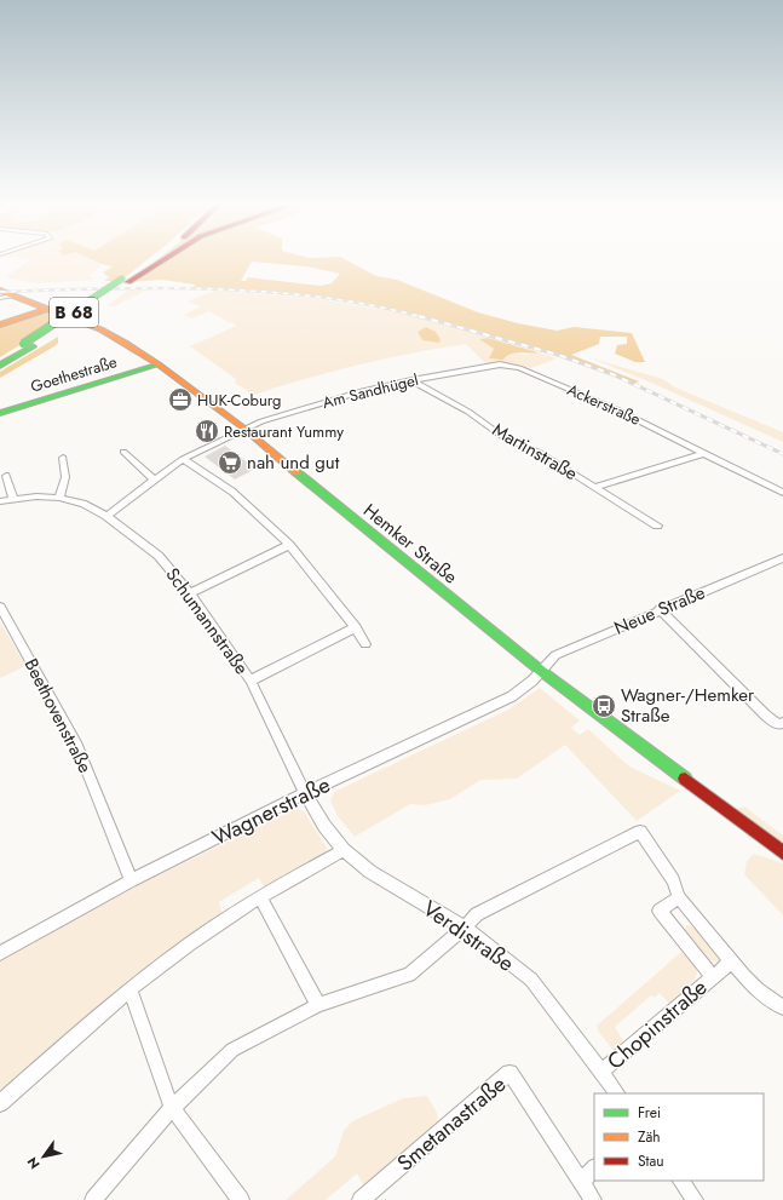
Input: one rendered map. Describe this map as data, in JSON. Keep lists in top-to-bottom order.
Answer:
{
  "streets": {
    "main road": ["B 68", "Goethestraße", "Hemker Straße"],
    "street": [
      "Am Sandhügel",
      "Ackerstraße",
      "Martinstraße",
      "Neue Straße",
      "Schumannstraße",
      "Beethovenstraße",
      "Wagnerstraße",
      "Verdistraße",
      "Chopinstraße",
      "Smetanastraße"
    ]
  },
  "crossings": [
    ["Goethestraße", "Hemker Straße"],
    ["Am Sandhügel", "Ackerstraße"],
    ["Am Sandhügel", "Martinstraße"],
    ["Am Sandhügel", "Hemker Straße"],
    ["Am Sandhügel", "Schumannstraße"],
    ["Hemker Straße", "Neue Straße"],
    ["Hemker Straße", "Wagnerstraße"],
    ["Neue Straße", "Wagnerstraße"],
    ["Schumannstraße", "Wagnerstraße"],
    ["Schumannstraße", "Verdistraße"],
    ["Beethovenstraße", "Wagnerstraße"],
    ["Wagnerstraße", "Verdistraße"],
    ["Verdistraße", "Chopinstraße"]
  ],
  "places": {
    "office": ["HUK-Coburg"],
    "restaurant": ["Restaurant Yummy"],
    "supermarket": ["nah und gut"],
    "bus stop": ["Wagner-/Hemker Straße"]
  },
  "legend": ["Frei", "Zäh", "Stau"],
  "north": "bottom left"
}
